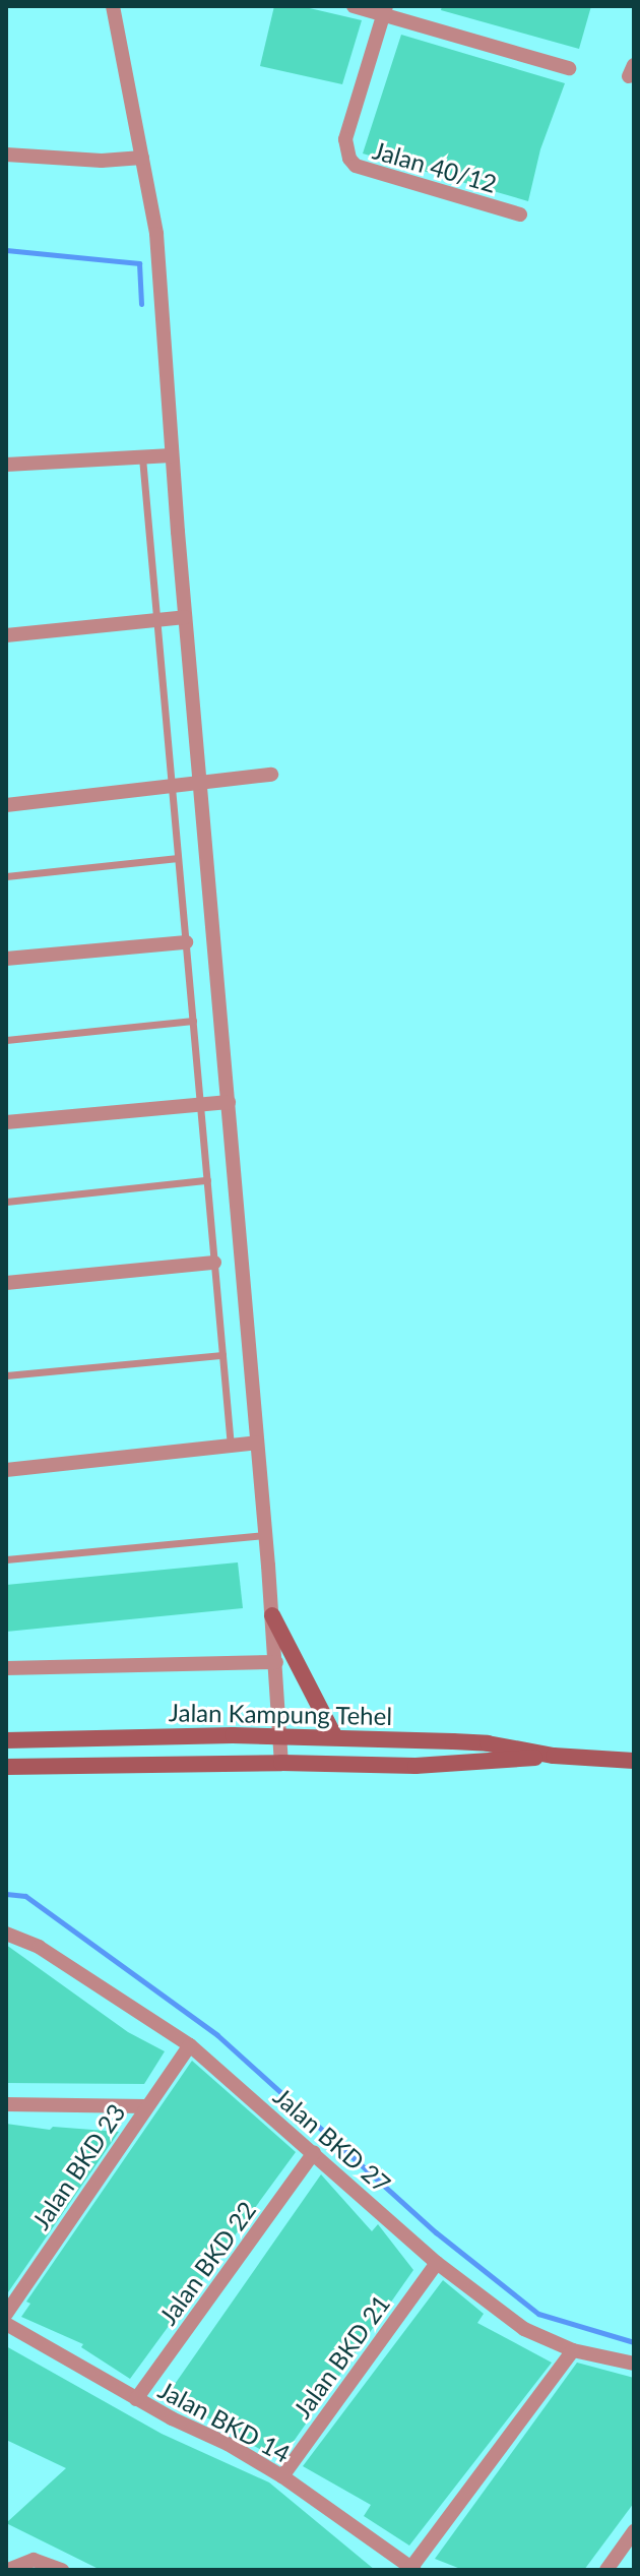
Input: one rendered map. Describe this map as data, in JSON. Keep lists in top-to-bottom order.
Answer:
{
  "streets": {
    "main road": ["Jalan Kampung Tehel"],
    "street": [
      "Jalan 40/12",
      "Jalan BKD 27",
      "Jalan BKD 23",
      "Jalan BKD 22",
      "Jalan BKD 21",
      "Jalan BKD 14"
    ]
  },
  "crossings": [
    ["Jalan BKD 27", "Jalan BKD 23"],
    ["Jalan BKD 27", "Jalan BKD 22"],
    ["Jalan BKD 27", "Jalan BKD 21"],
    ["Jalan BKD 22", "Jalan BKD 14"],
    ["Jalan BKD 21", "Jalan BKD 14"]
  ]
}
